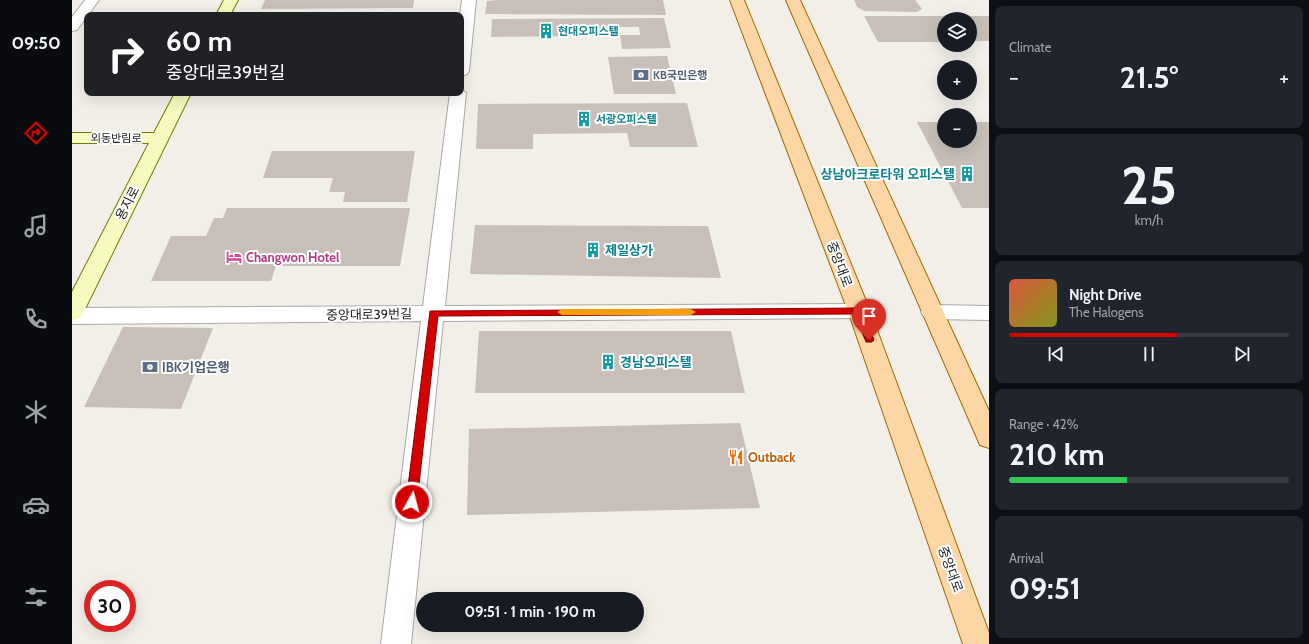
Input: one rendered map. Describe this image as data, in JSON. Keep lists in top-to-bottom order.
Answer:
{
  "streets": {
    "main road": ["외동반림로", "용지로", "중앙대로"],
    "street": ["중앙대로39번길"]
  },
  "crossings": [
    ["외동반림로", "용지로"],
    ["중앙대로", "중앙대로39번길"]
  ],
  "places": {
    "building": [
      "현대오피스텔",
      "서광오피스텔",
      "상남아크로타워 오피스텔",
      "제일상가",
      "경남오피스텔"
    ],
    "bank": ["KB국민은행", "IBK기업은행"],
    "hotel": ["Changwon Hotel"],
    "restaurant": ["Outback"]
  },
  "page": {
    "tabs": "09:50",
    "tile": [
      "Climate",
      ["25", "km/h"],
      ["Range · 42%", "210 km"],
      ["Arrival", "09:51"]
    ],
    "map_buttons": ["+", "−"],
    "turn": ["60 m", "중앙대로39번길"],
    "heat": ["−", "21.5°", "+"],
    "song": ["Night Drive", "The Halogens"],
    "limit": "30",
    "trip": "09:51 · 1 min · 190 m"
  }
}
